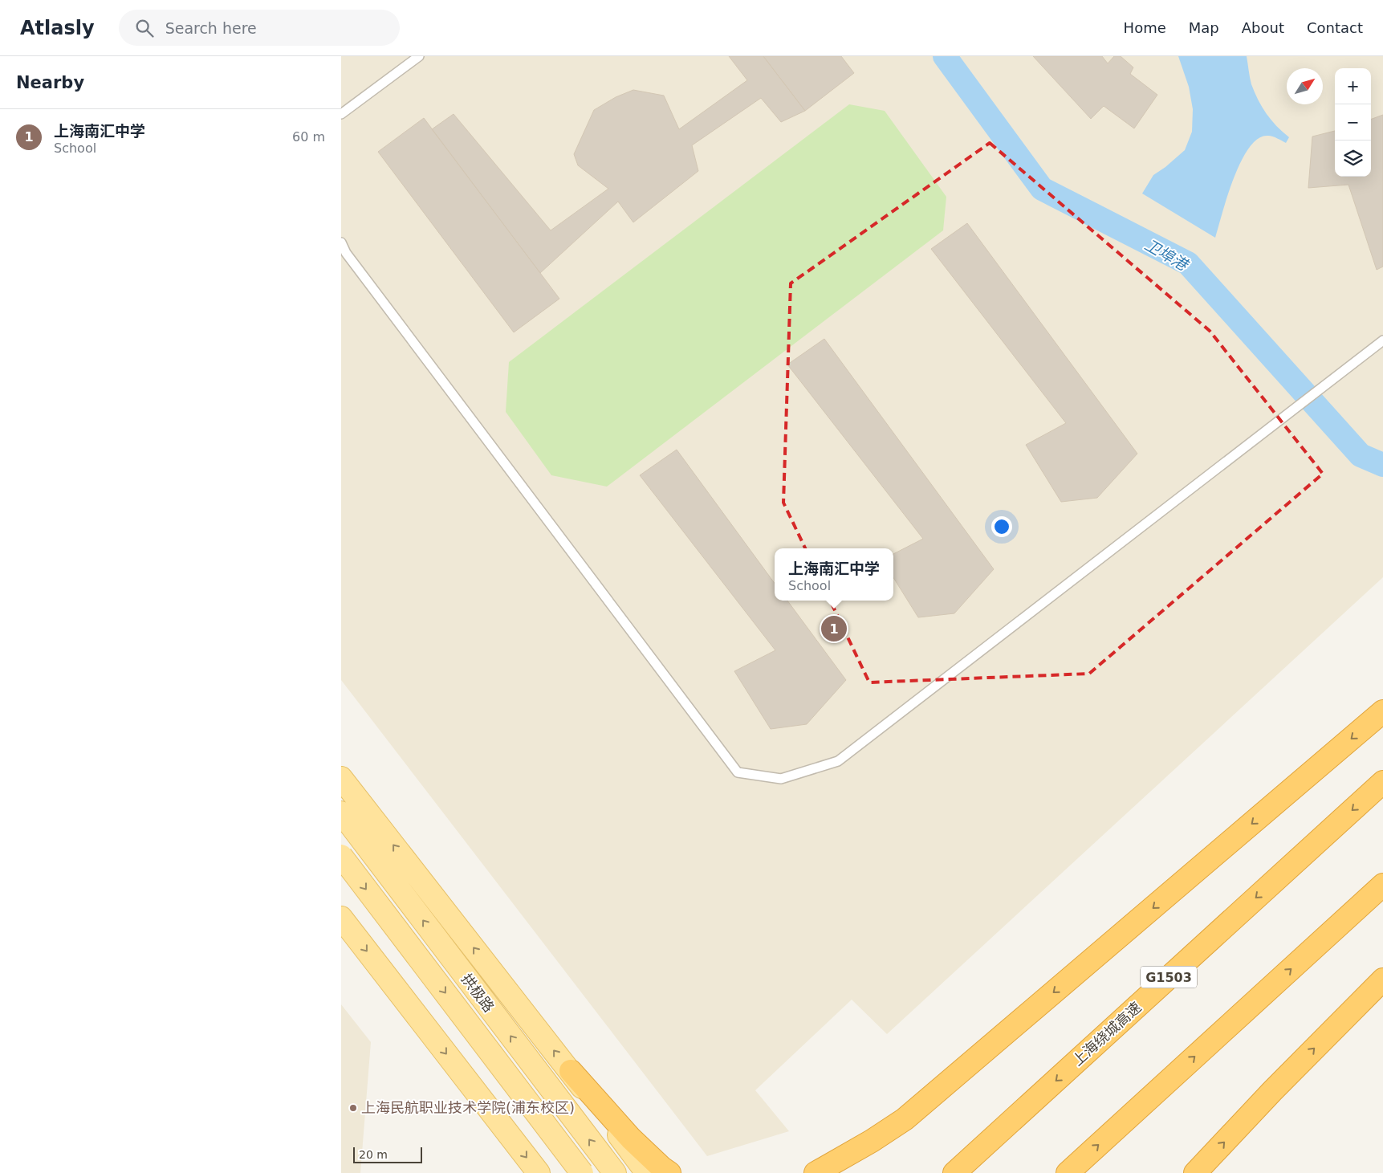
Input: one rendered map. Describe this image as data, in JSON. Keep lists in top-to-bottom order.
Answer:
{
  "streets": {
    "highway": ["G1503", "上海绕城高速"],
    "main road": ["拱极路"]
  },
  "water": ["卫埠港"],
  "places": ["上海民航职业技术学院(浦东校区)"],
  "scale_bar": "20 m",
  "north": "top right",
  "page": {
    "header": "Atlasly",
    "search": "Search here",
    "nav": [
      "Home",
      "Map",
      "About",
      "Contact"
    ],
    "heading": "Nearby",
    "map_buttons": ["+", "−"],
    "list": [
      {
        "mark": "1",
        "name": "上海南汇中学",
        "note": "School",
        "value": "60 m"
      }
    ],
    "popup": ["上海南汇中学", "School"],
    "pins": "1",
    "scale": "20 m"
  }
}
